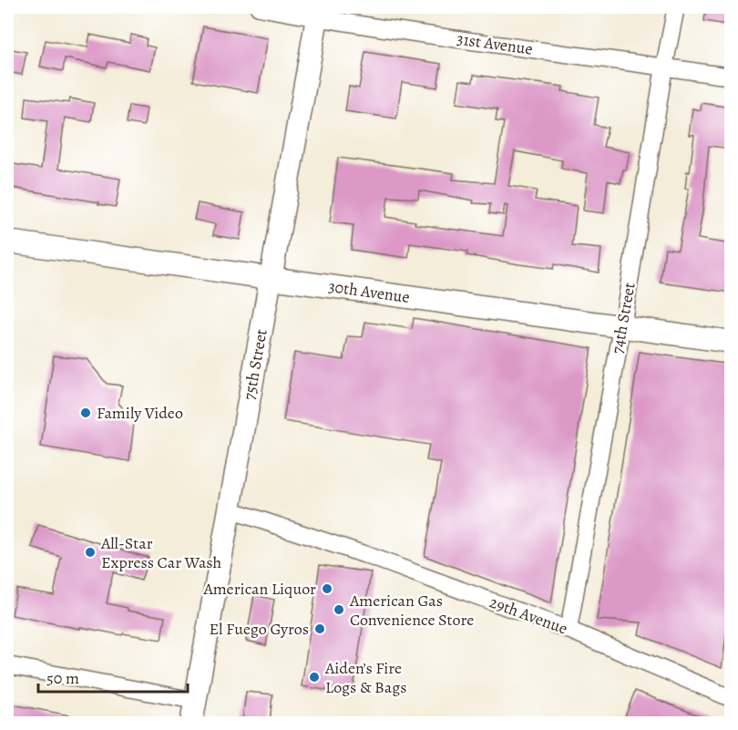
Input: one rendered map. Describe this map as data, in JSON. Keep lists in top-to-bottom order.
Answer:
{
  "streets": {
    "street": [
      "31st Avenue",
      "30th Avenue",
      "74th Street",
      "75th Street",
      "29th Avenue"
    ]
  },
  "crossings": [
    ["31st Avenue", "74th Street"],
    ["31st Avenue", "75th Street"],
    ["30th Avenue", "74th Street"],
    ["30th Avenue", "75th Street"],
    ["74th Street", "29th Avenue"],
    ["75th Street", "29th Avenue"]
  ],
  "places": [
    "Family Video",
    "All-Star Express Car Wash",
    "American Liquor",
    "American Gas Convenience Store",
    "El Fuego Gyros",
    "Aiden’s Fire Logs & Bags"
  ],
  "scale_bar": "50 m"
}
